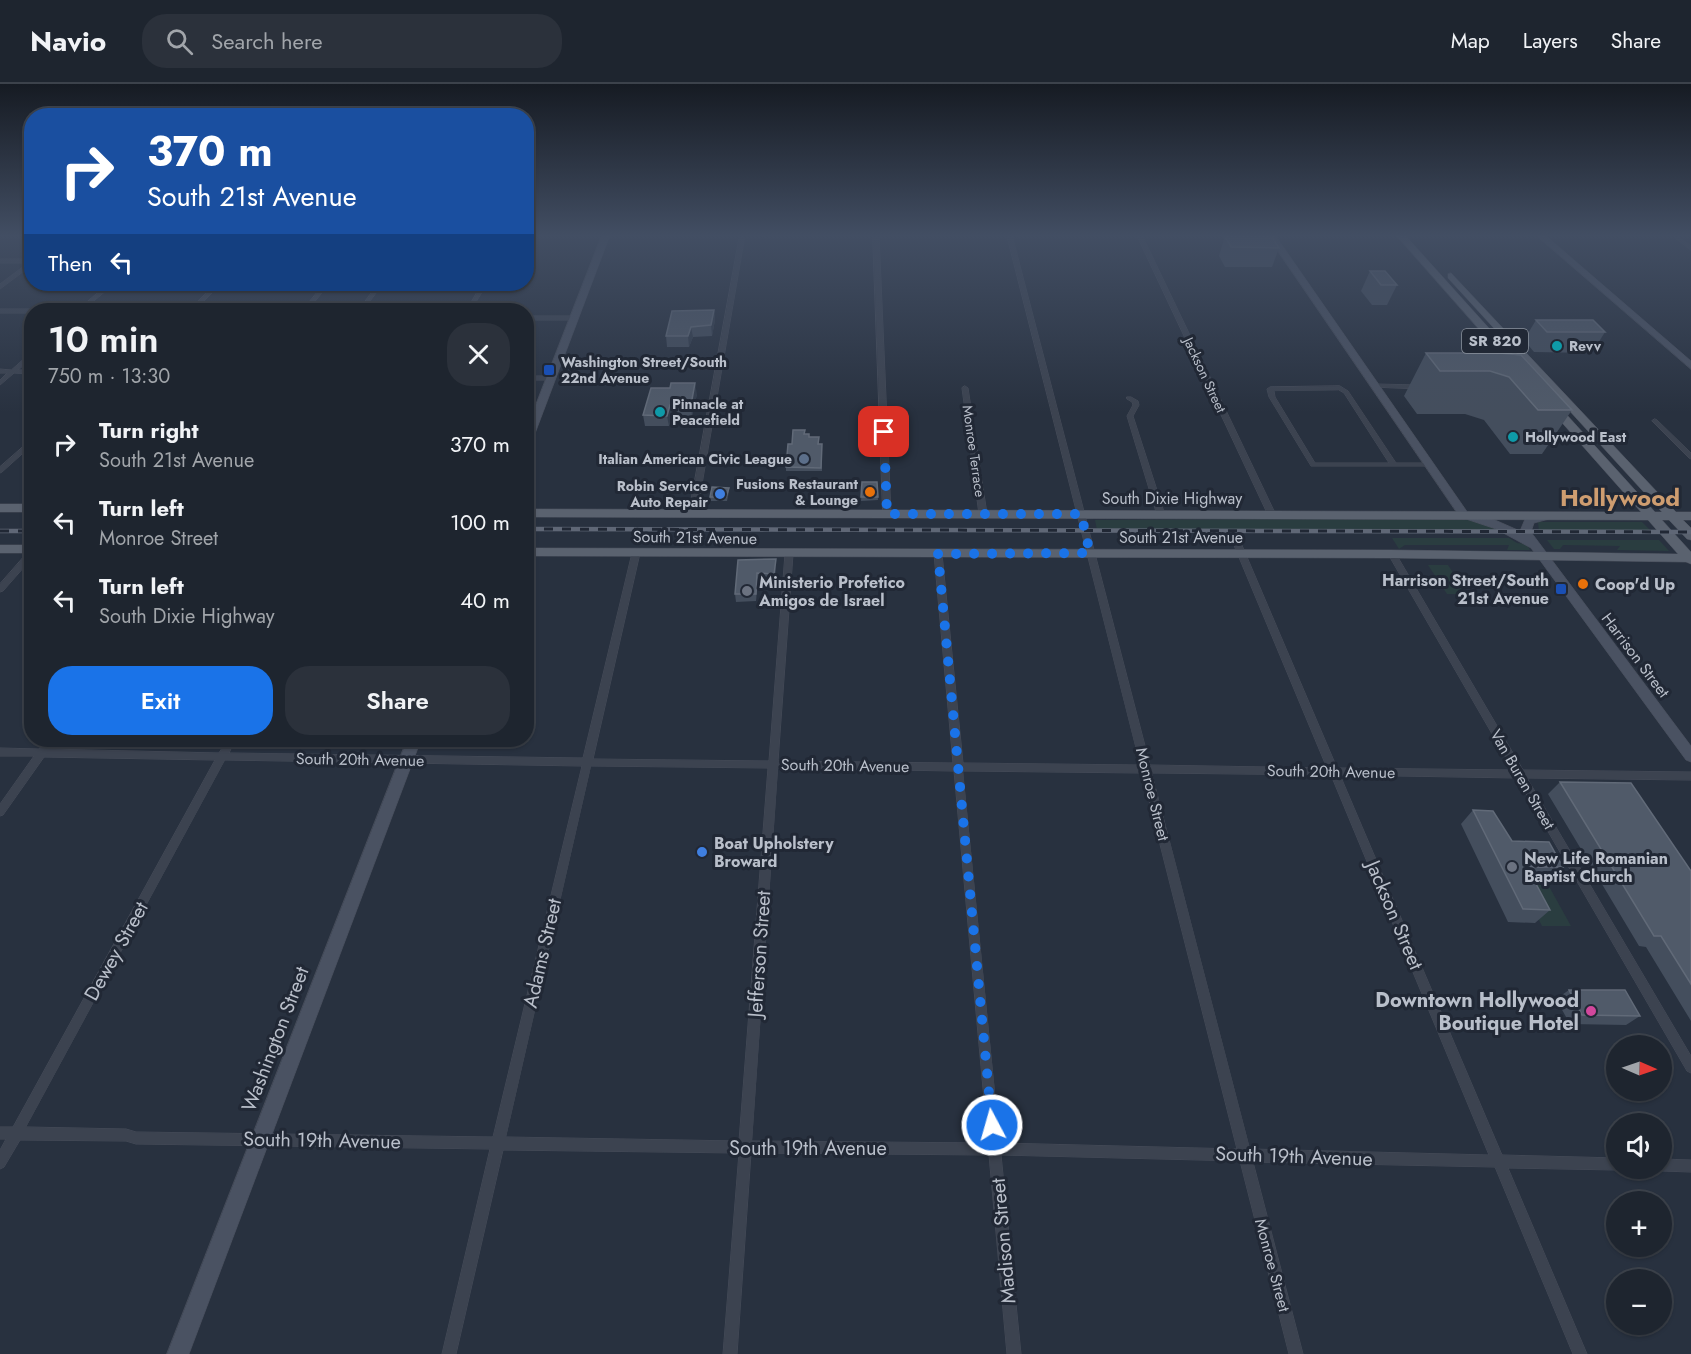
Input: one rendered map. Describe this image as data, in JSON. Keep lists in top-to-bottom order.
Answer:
{
  "streets": {
    "main road": [
      "SR 820",
      "South Dixie Highway",
      "South 21st Avenue",
      "Harrison Street",
      "Washington Street"
    ],
    "street": [
      "Jackson Street",
      "Monroe Terrace",
      "South 20th Avenue",
      "Van Buren Street",
      "Monroe Street",
      "Dewey Street",
      "Adams Street",
      "Jefferson Street",
      "South 19th Avenue",
      "Madison Street"
    ]
  },
  "crossings": [
    ["SR 820", "South Dixie Highway"],
    ["Jackson Street", "South Dixie Highway"],
    ["Jackson Street", "South 21st Avenue"],
    ["Jackson Street", "South 20th Avenue"],
    ["Jackson Street", "South 19th Avenue"],
    ["Monroe Terrace", "South Dixie Highway"],
    ["South Dixie Highway", "Harrison Street"],
    ["South Dixie Highway", "Monroe Street"],
    ["South 21st Avenue", "Harrison Street"],
    ["South 21st Avenue", "Van Buren Street"],
    ["South 21st Avenue", "Monroe Street"],
    ["South 21st Avenue", "Adams Street"],
    ["South 21st Avenue", "Jefferson Street"],
    ["South 21st Avenue", "Madison Street"],
    ["South 20th Avenue", "Van Buren Street"],
    ["South 20th Avenue", "Monroe Street"],
    ["South 20th Avenue", "Dewey Street"],
    ["South 20th Avenue", "Adams Street"],
    ["South 20th Avenue", "Jefferson Street"],
    ["South 20th Avenue", "Washington Street"],
    ["South 20th Avenue", "Madison Street"],
    ["Monroe Street", "South 19th Avenue"],
    ["Dewey Street", "South 19th Avenue"],
    ["Adams Street", "South 19th Avenue"],
    ["Jefferson Street", "South 19th Avenue"],
    ["Washington Street", "South 19th Avenue"],
    ["South 19th Avenue", "Madison Street"]
  ],
  "districts": ["Hollywood"],
  "places": {
    "other": [
      "Revv",
      "Pinnacle at Peacefield",
      "Hollywood East",
      "Italian American Civic League",
      "Fusions Restaurant & Lounge",
      "Robin Service Auto Repair",
      "Coop'd Up",
      "Ministerio Profetico Amigos de Israel",
      "Boat Upholstery Broward",
      "New Life Romanian Baptist Church",
      "Downtown Hollywood Boutique Hotel"
    ],
    "transit": ["Washington Street/South 22nd Avenue", "Harrison Street/South 21st Avenue"]
  },
  "north": "right",
  "page": {
    "header": "Navio",
    "search": "Search here",
    "nav": ["Map", "Layers", "Share"],
    "turn": ["370 m", "South 21st Avenue"],
    "then": "Then",
    "heading": ["10 min", "750 m · 13:30"],
    "list": [
      {
        "name": "Turn right",
        "note": "South 21st Avenue",
        "value": "370 m"
      },
      {
        "name": "Turn left",
        "note": "Monroe Street",
        "value": "100 m"
      },
      {
        "name": "Turn left",
        "note": "South Dixie Highway",
        "value": "40 m"
      }
    ],
    "buttons": ["Exit", "Share"],
    "map_buttons": ["+", "−"]
  }
}
